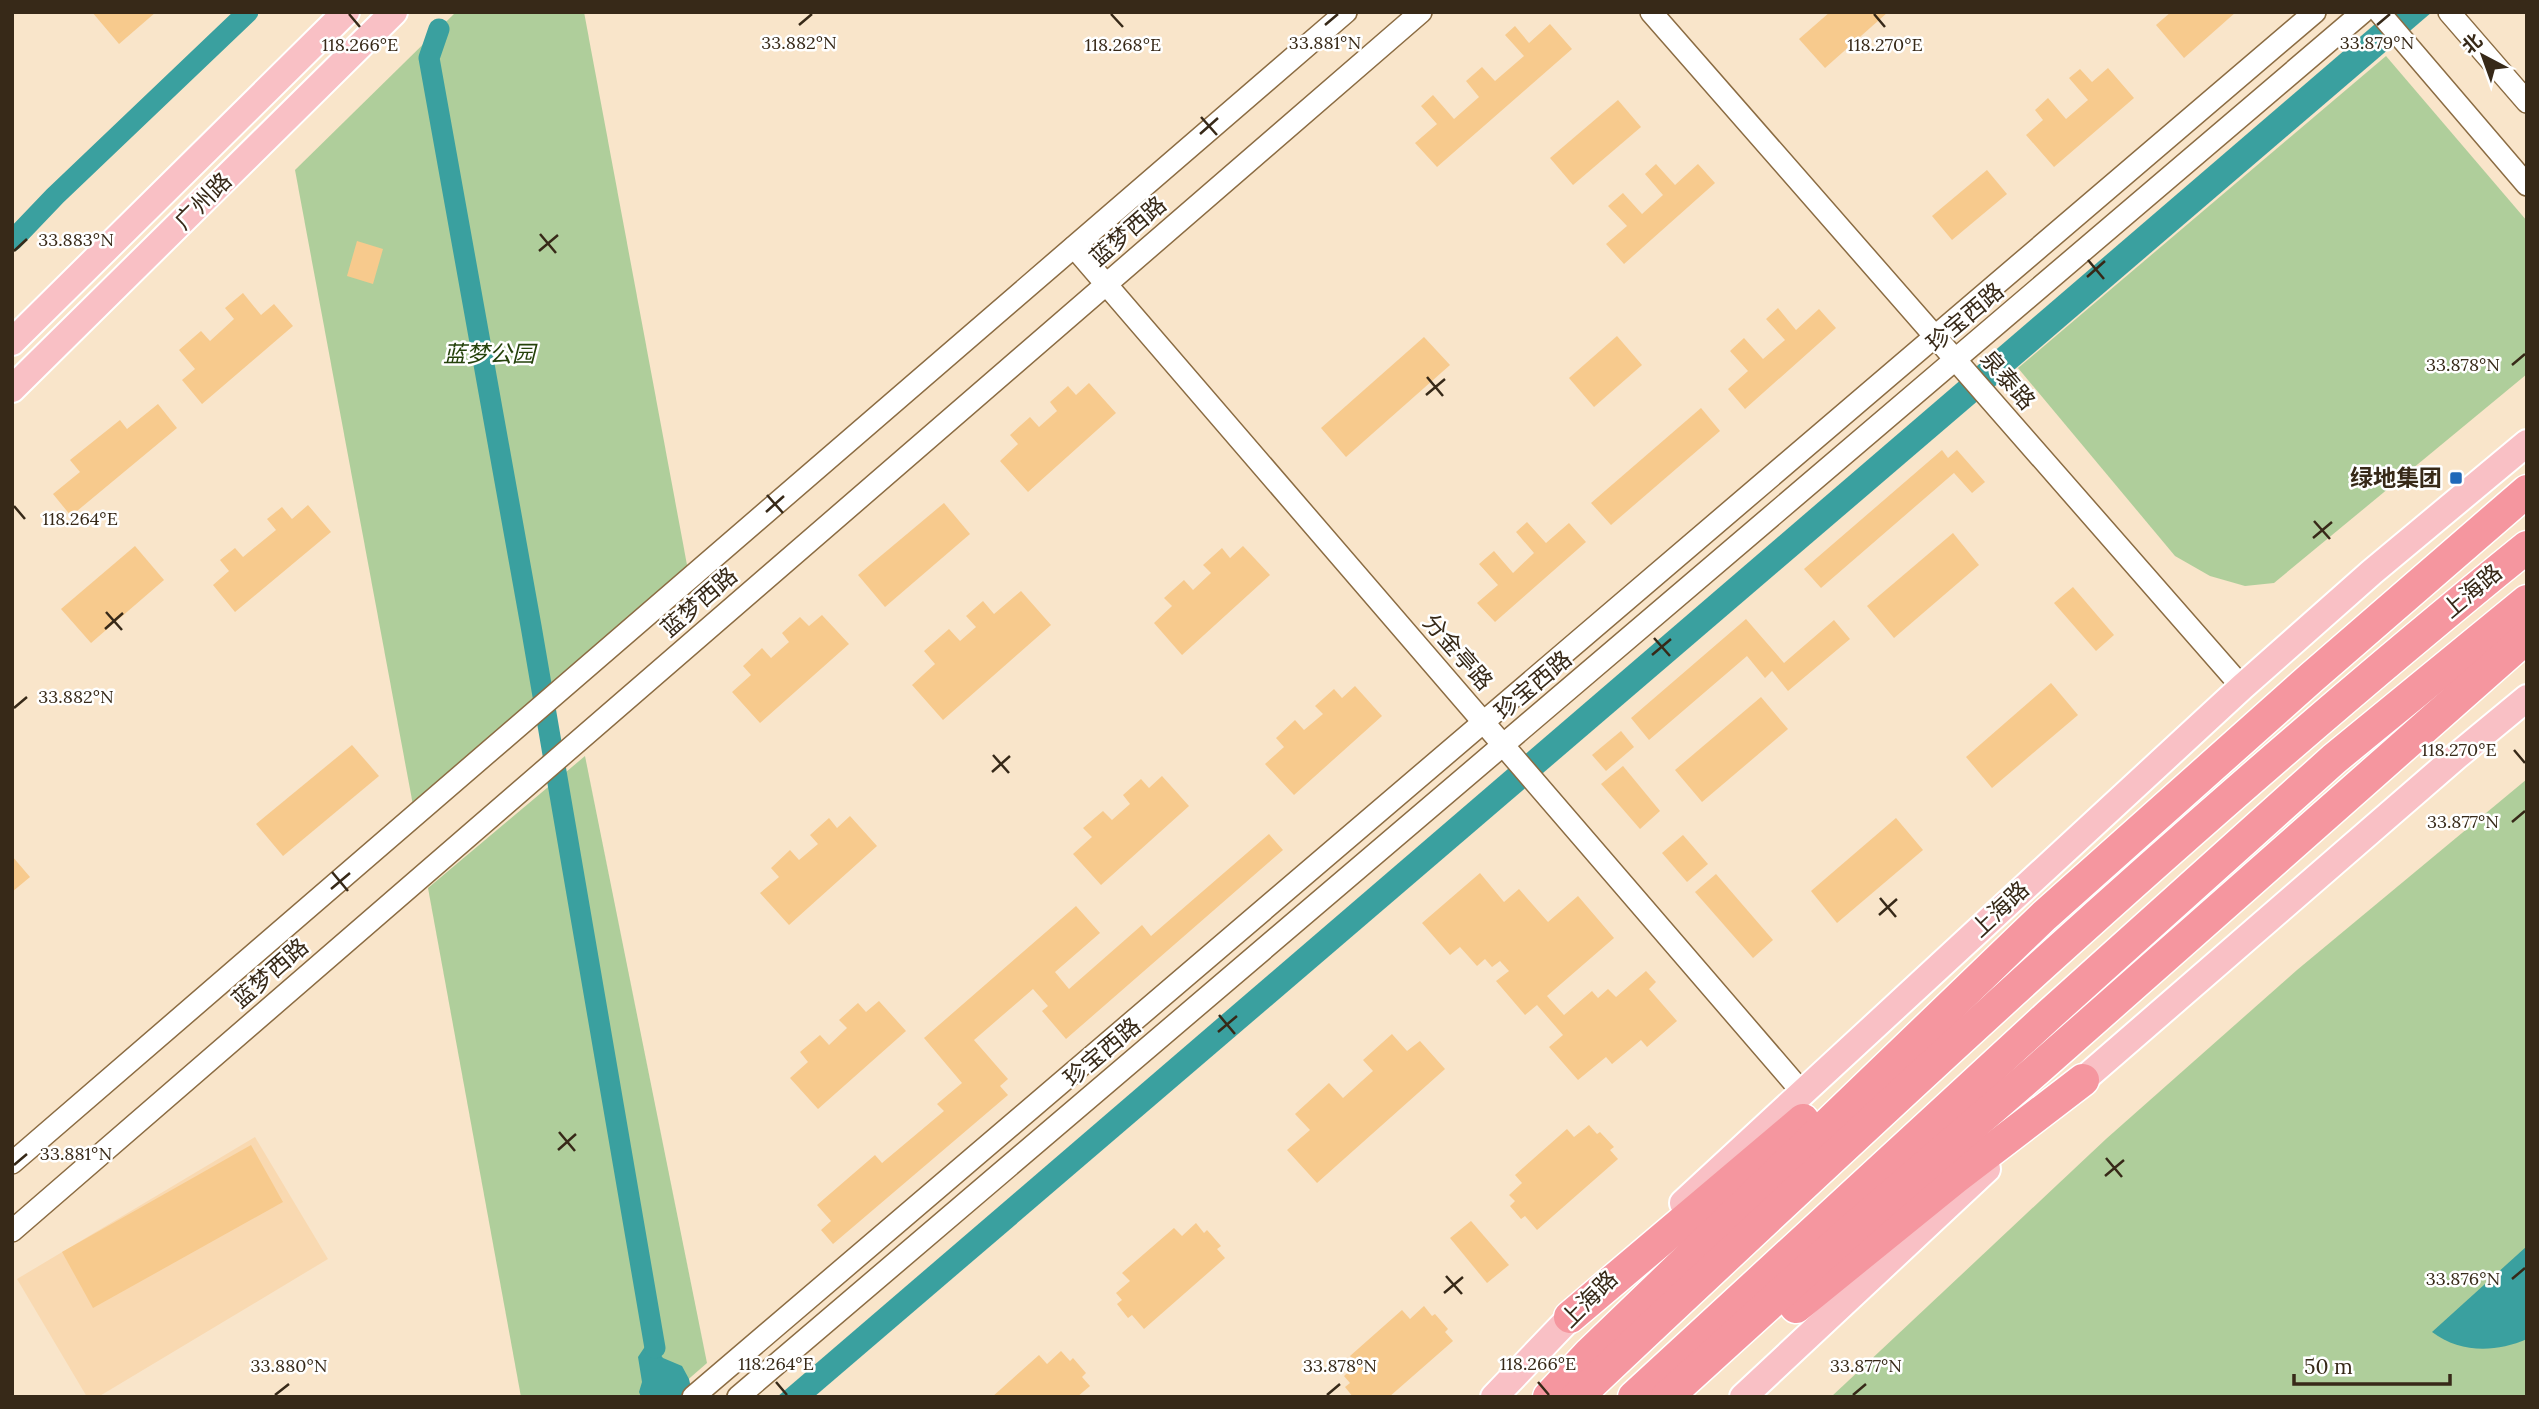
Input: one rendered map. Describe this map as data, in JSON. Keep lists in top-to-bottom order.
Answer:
{
  "streets": {
    "highway": ["上海路"],
    "main road": ["广州路"],
    "street": [
      "蓝梦西路",
      "珍宝西路",
      "泉泰路",
      "分金亭路"
    ]
  },
  "crossings": [
    ["蓝梦西路", "分金亭路"],
    ["珍宝西路", "泉泰路"],
    ["珍宝西路", "分金亭路"],
    ["泉泰路", "上海路"],
    ["上海路", "分金亭路"]
  ],
  "parks": ["蓝梦公园"],
  "places": {
    "transit": ["绿地集团"]
  },
  "scale_bar": "50 m",
  "north": "top left",
  "coordinates": [
    "33.882°N",
    "33.879°N",
    "33.881°N",
    "118.266°E",
    "118.268°E",
    "118.270°E",
    "33.883°N",
    "33.878°N",
    "118.264°E",
    "33.877°N",
    "33.876°N",
    "33.880°N"
  ]
}
